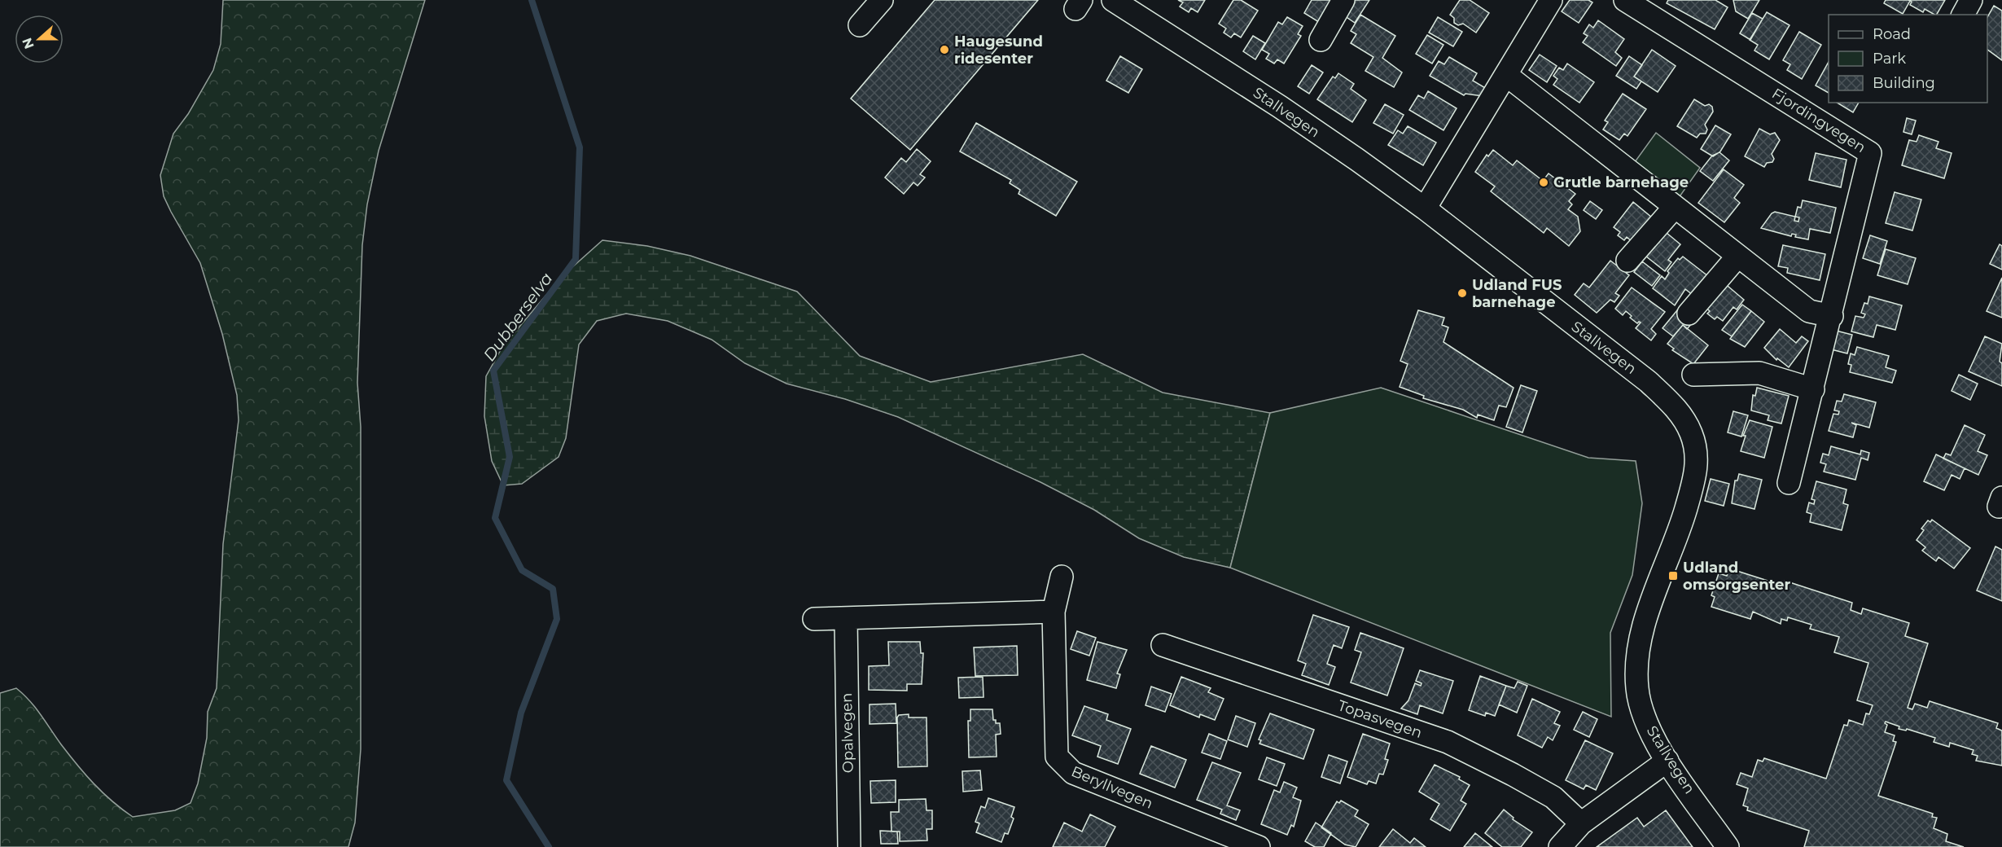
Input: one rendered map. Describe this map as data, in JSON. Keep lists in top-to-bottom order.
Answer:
{
  "streets": {
    "street": [
      "Stallvegen",
      "Fjordingvegen",
      "Topasvegen",
      "Opalvegen",
      "Beryllvegen"
    ]
  },
  "water": ["Dubberselva"],
  "places": {
    "other": ["Haugesund ridesenter", "Grutle barnehage", "Udland FUS barnehage"],
    "transit": ["Udland omsorgsenter"]
  },
  "legend": ["Road", "Park", "Building"],
  "north": "left"
}
